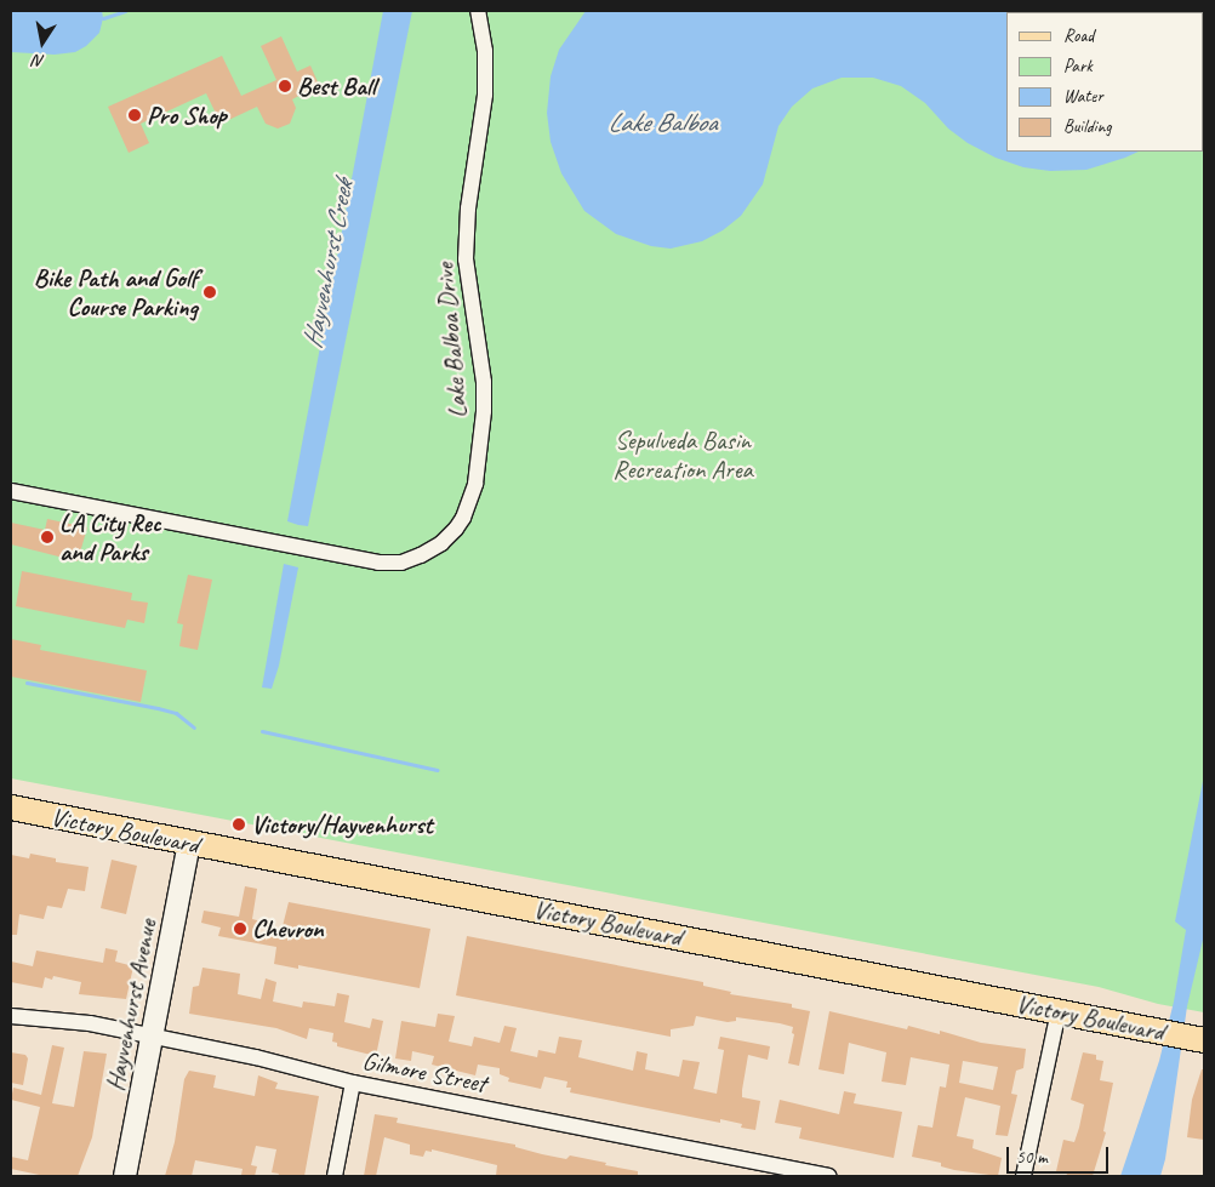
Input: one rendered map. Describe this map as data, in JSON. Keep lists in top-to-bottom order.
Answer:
{
  "streets": {
    "main road": ["Victory Boulevard", "Hayvenhurst Avenue"],
    "street": ["Lake Balboa Drive", "Gilmore Street"]
  },
  "crossings": [
    ["Victory Boulevard", "Hayvenhurst Avenue"],
    ["Hayvenhurst Avenue", "Gilmore Street"]
  ],
  "water": ["Lake Balboa", "Hayvenhurst Creek"],
  "parks": ["Sepulveda Basin Recreation Area"],
  "places": [
    "Best Ball",
    "Pro Shop",
    "Bike Path and Golf Course Parking",
    "LA City Rec and Parks",
    "Victory/Hayvenhurst",
    "Chevron"
  ],
  "legend": [
    "Road",
    "Park",
    "Water",
    "Building"
  ],
  "scale_bar": "50 m",
  "north": "bottom"
}
